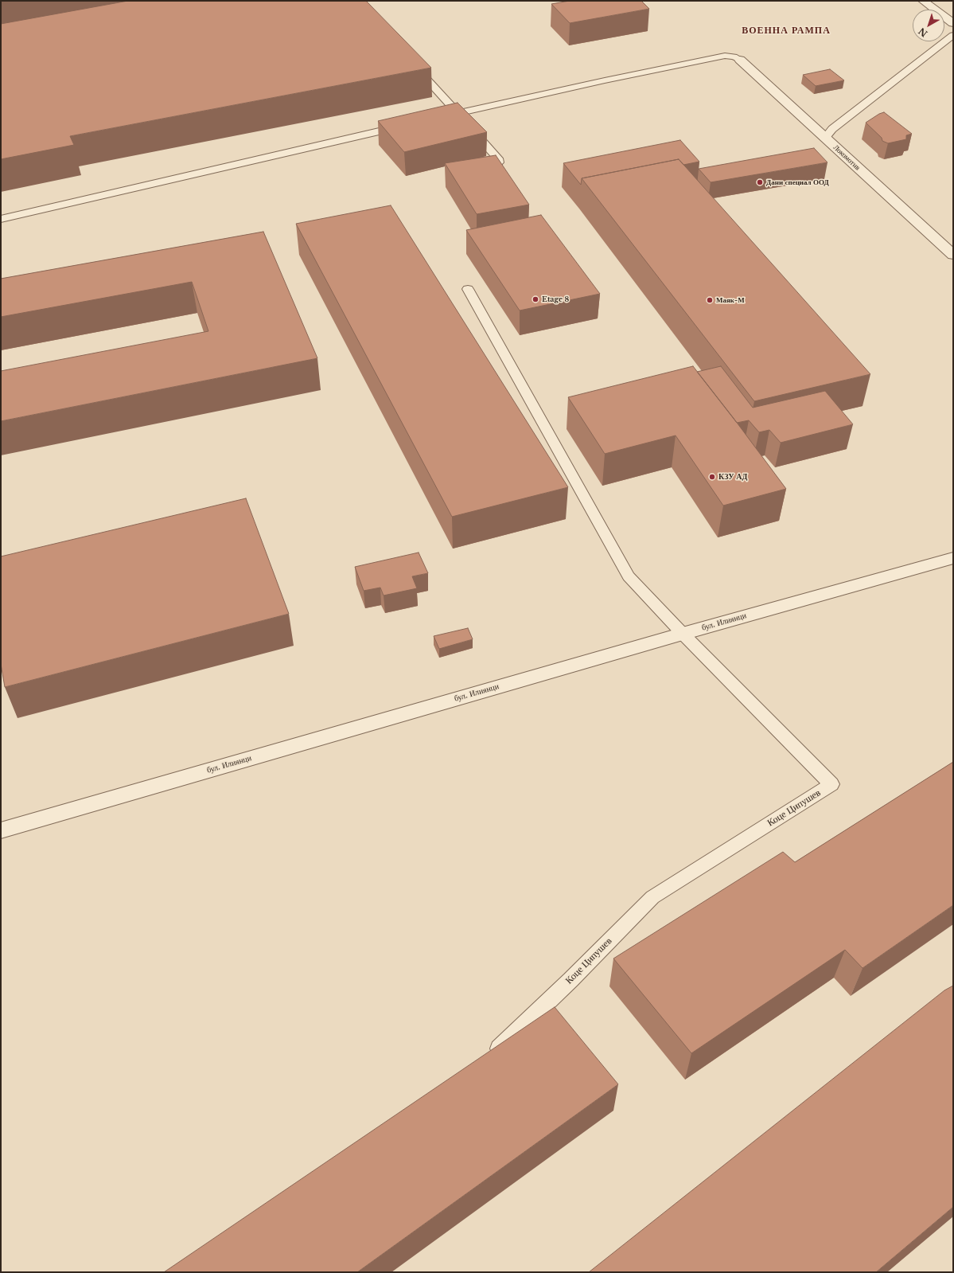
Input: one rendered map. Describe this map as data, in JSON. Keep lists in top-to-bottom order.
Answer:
{
  "streets": {
    "street": ["Локомотив", "бул. Илиянци"],
    "lane": ["Коце Ципушев"]
  },
  "crossings": [
    ["бул. Илиянци", "Коце Ципушев"]
  ],
  "districts": ["ВОЕННА РАМПА"],
  "places": [
    "Дани специал ООД",
    "Etage 8",
    "Маяк-М",
    "КЗУ АД"
  ],
  "north": "bottom left"
}
